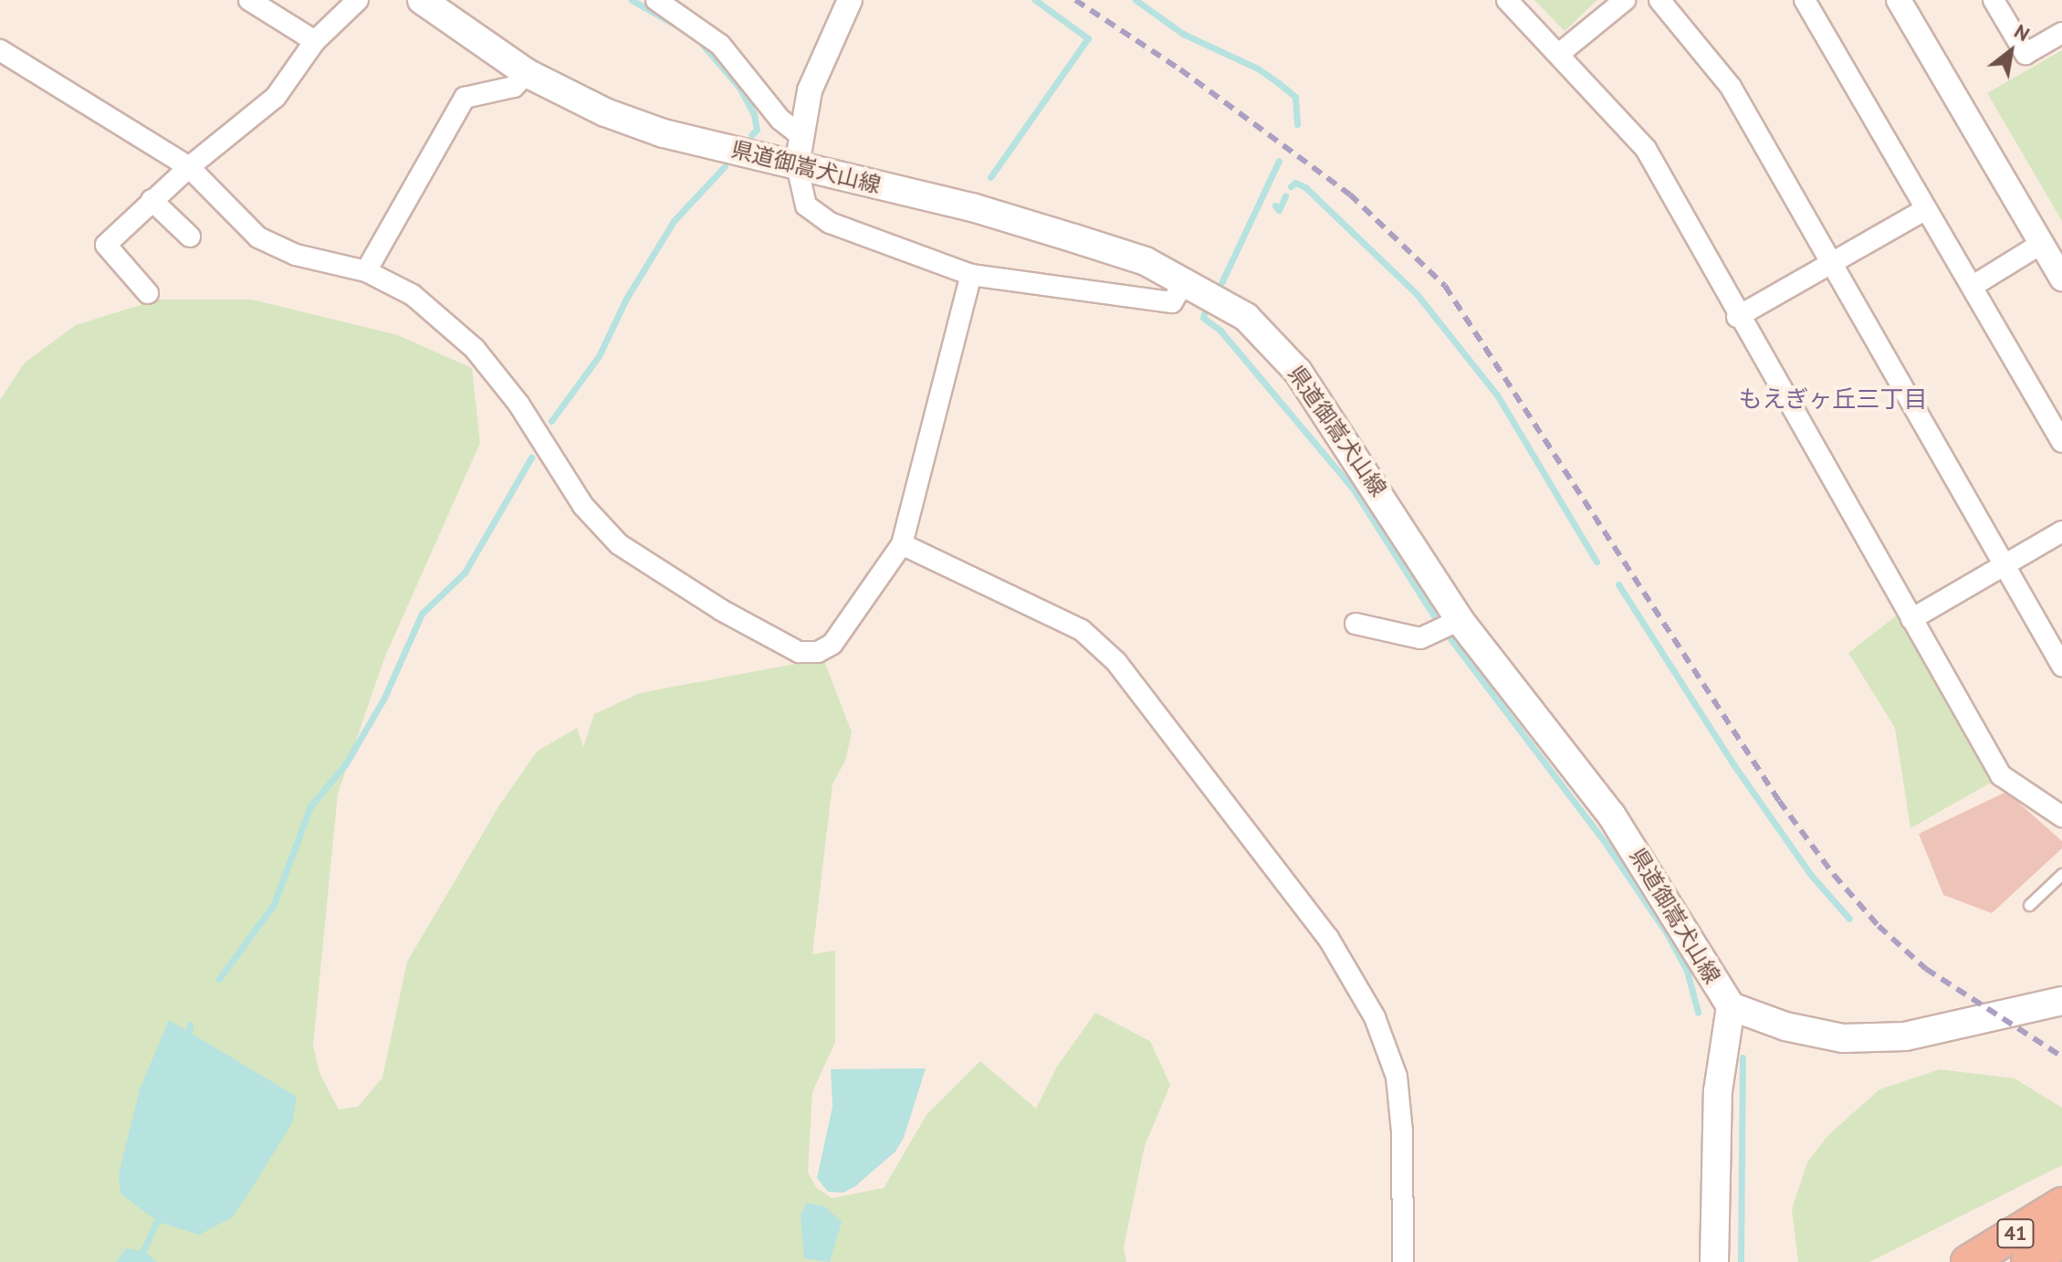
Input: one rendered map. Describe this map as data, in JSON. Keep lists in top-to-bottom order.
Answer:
{
  "streets": {
    "highway": ["41"],
    "main road": ["県道御嵩犬山線"]
  },
  "districts": ["もえぎヶ丘三丁目"],
  "north": "top right"
}
